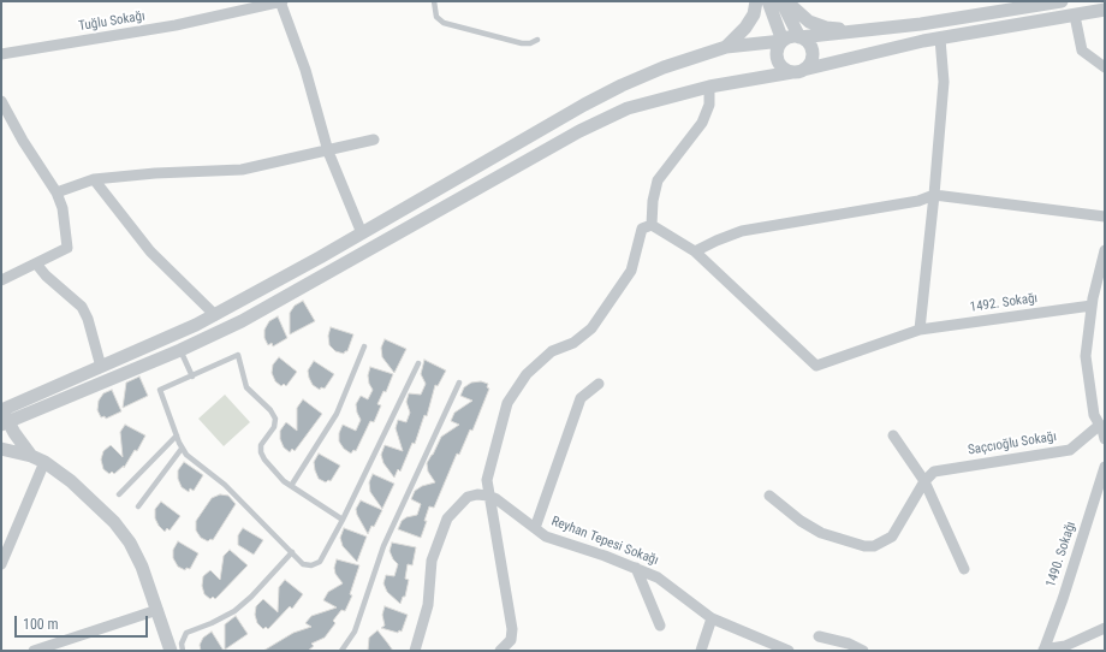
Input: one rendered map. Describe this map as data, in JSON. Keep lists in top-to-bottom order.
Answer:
{
  "streets": {
    "street": [
      "Tuğlu Sokağı",
      "1492. Sokağı",
      "Saçcıoğlu Sokağı",
      "Reyhan Tepesi Sokağı",
      "1490. Sokağı"
    ]
  },
  "scale_bar": "100 m"
}
